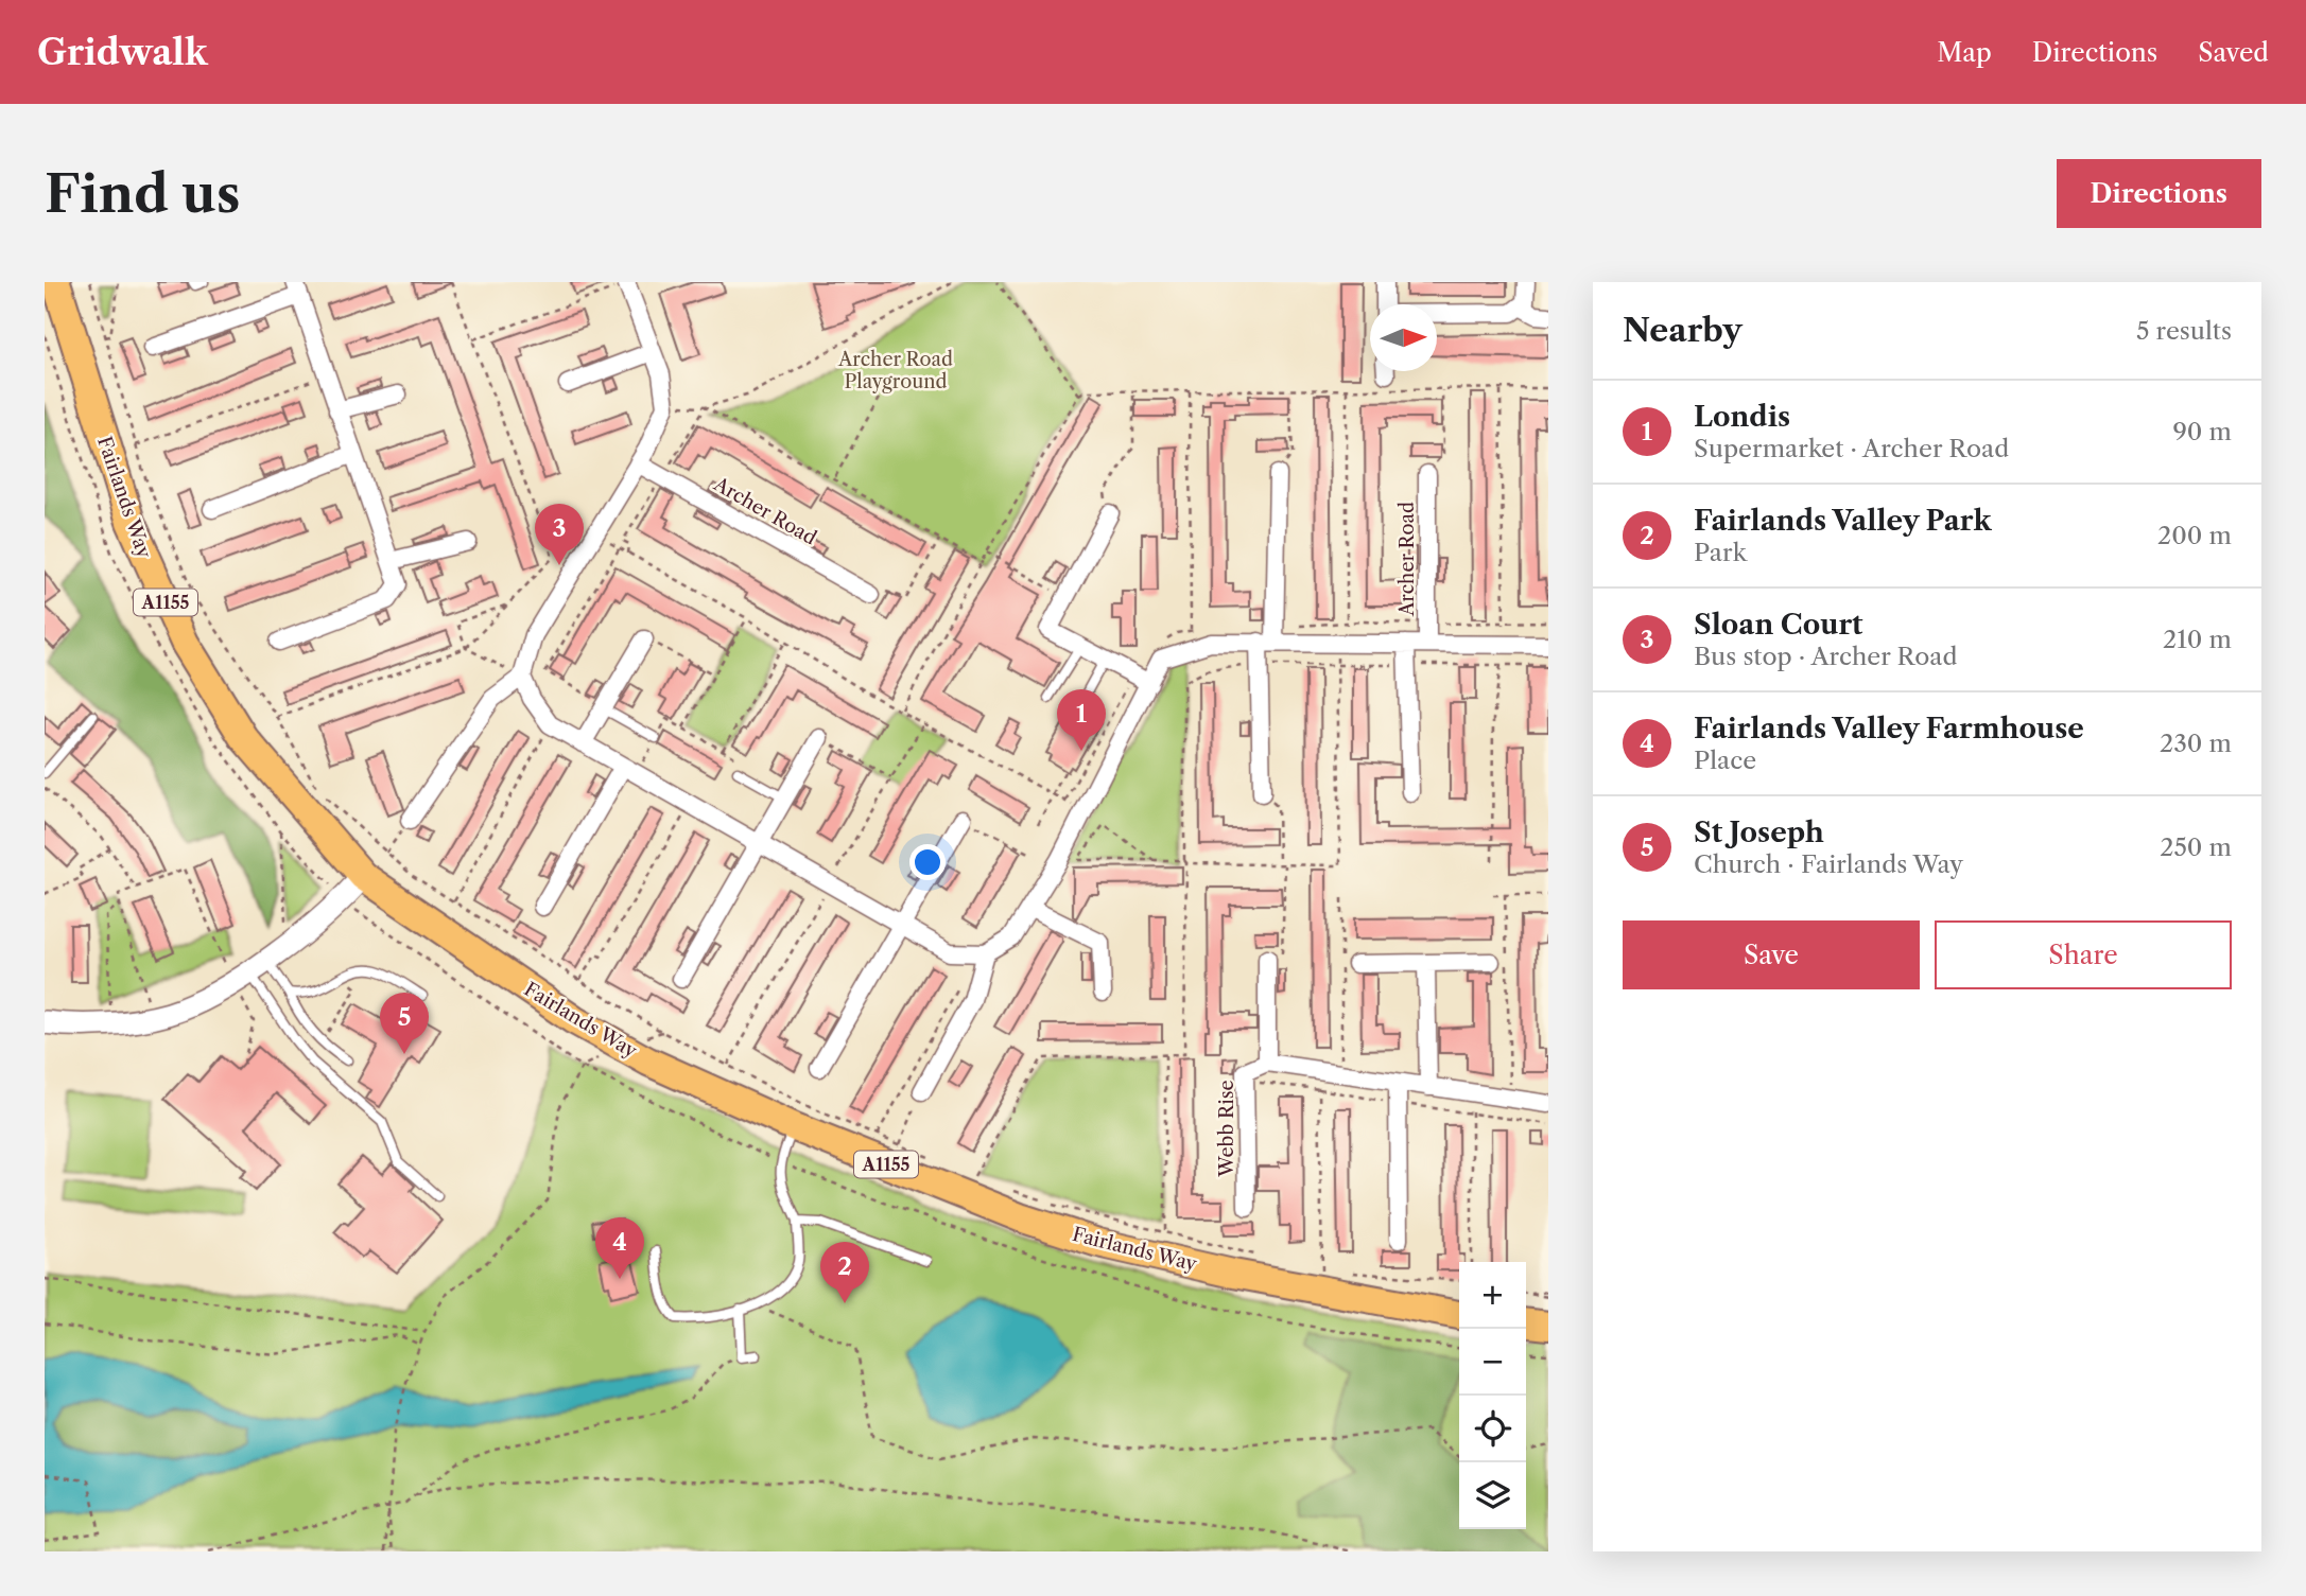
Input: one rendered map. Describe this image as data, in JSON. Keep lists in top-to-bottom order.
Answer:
{
  "streets": {
    "main road": ["Fairlands Way", "A1155"],
    "street": ["Archer Road", "Webb Rise"]
  },
  "parks": ["Archer Road Playground"],
  "north": "right",
  "page": {
    "header": "Gridwalk",
    "nav": ["Map", "Directions", "Saved"],
    "buttons": [
      "Directions",
      ["Save", "Share"]
    ],
    "title": "Find us",
    "heading": ["Nearby", "5 results"],
    "list": [
      {
        "mark": "1",
        "name": "Londis",
        "note": "Supermarket · Archer Road",
        "value": "90 m"
      },
      {
        "mark": "2",
        "name": "Fairlands Valley Park",
        "note": "Park",
        "value": "200 m"
      },
      {
        "mark": "3",
        "name": "Sloan Court",
        "note": "Bus stop · Archer Road",
        "value": "210 m"
      },
      {
        "mark": "4",
        "name": "Fairlands Valley Farmhouse",
        "note": "Place",
        "value": "230 m"
      },
      {
        "mark": "5",
        "name": "St Joseph",
        "note": "Church · Fairlands Way",
        "value": "250 m"
      }
    ],
    "pins": [
      "3",
      "1",
      "5",
      "4",
      "2"
    ],
    "map_buttons": ["+", "−"]
  }
}
